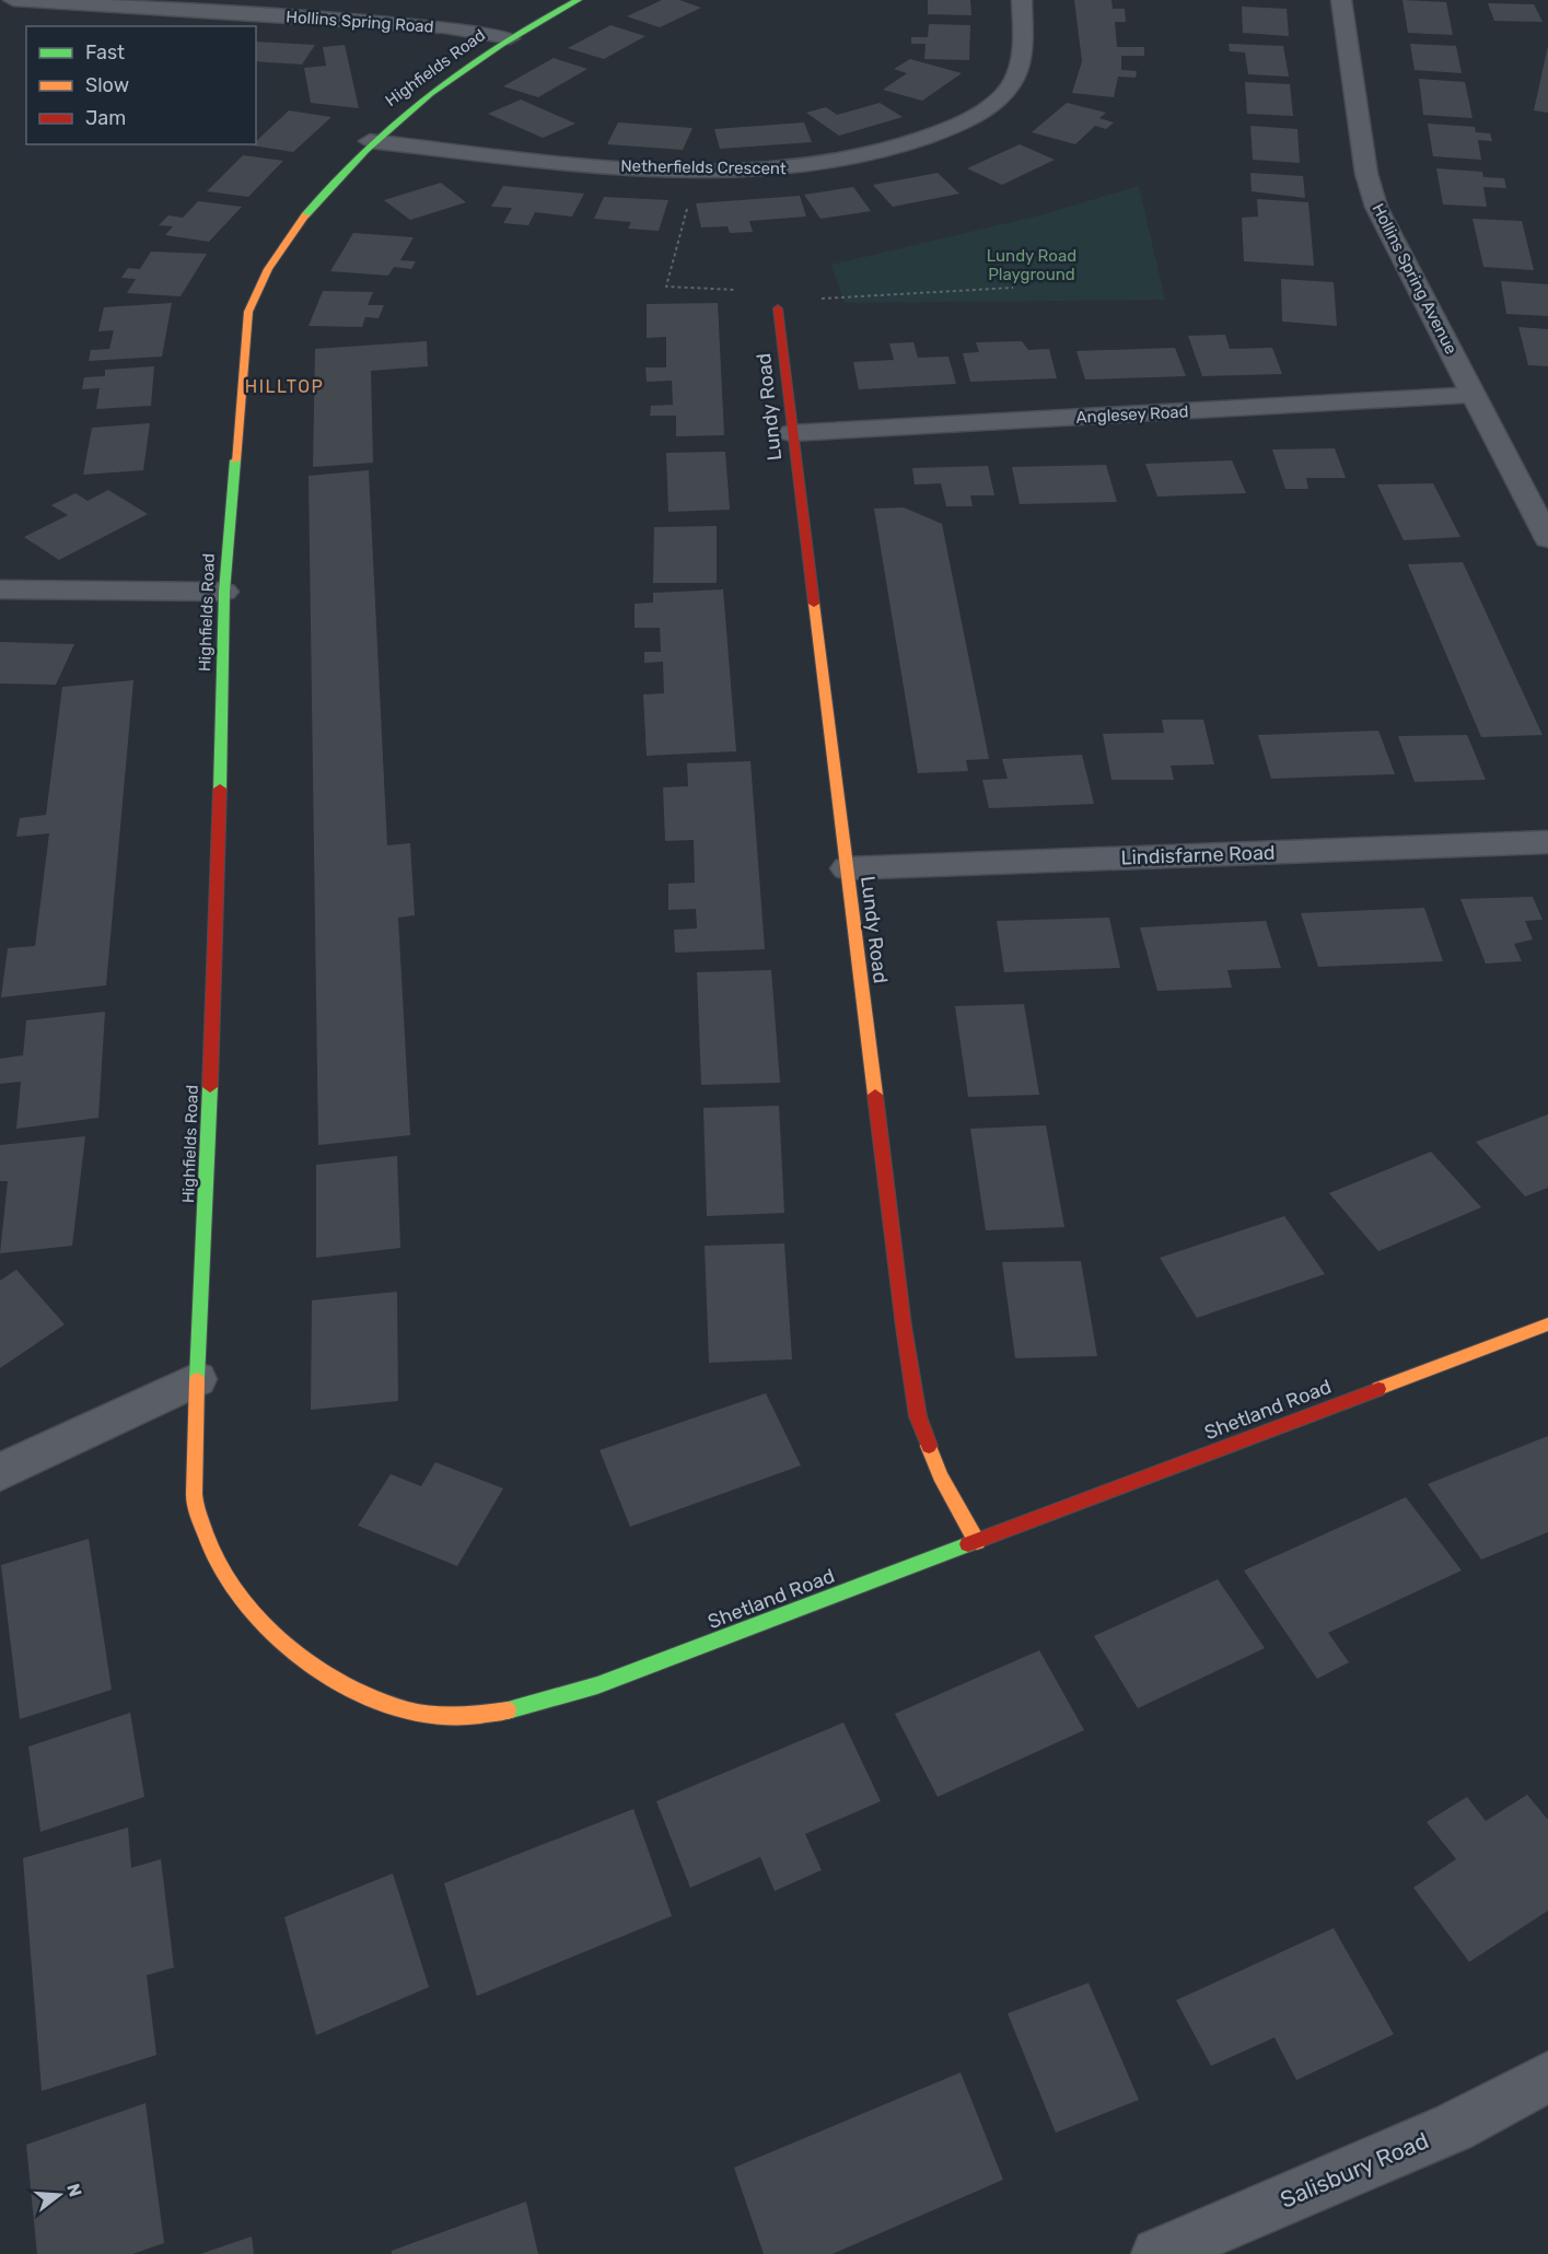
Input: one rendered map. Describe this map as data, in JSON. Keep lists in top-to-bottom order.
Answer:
{
  "streets": {
    "street": [
      "Hollins Spring Road",
      "Highfields Road",
      "Netherfields Crescent",
      "Hollins Spring Avenue",
      "Lundy Road",
      "Anglesey Road",
      "Lindisfarne Road",
      "Shetland Road",
      "Salisbury Road"
    ]
  },
  "crossings": [
    ["Hollins Spring Road", "Highfields Road"],
    ["Highfields Road", "Netherfields Crescent"],
    ["Highfields Road", "Shetland Road"],
    ["Hollins Spring Avenue", "Anglesey Road"],
    ["Lundy Road", "Anglesey Road"],
    ["Lundy Road", "Lindisfarne Road"],
    ["Lundy Road", "Shetland Road"]
  ],
  "districts": ["HILLTOP"],
  "parks": ["Lundy Road Playground"],
  "legend": ["Fast", "Slow", "Jam"],
  "north": "right"
}
